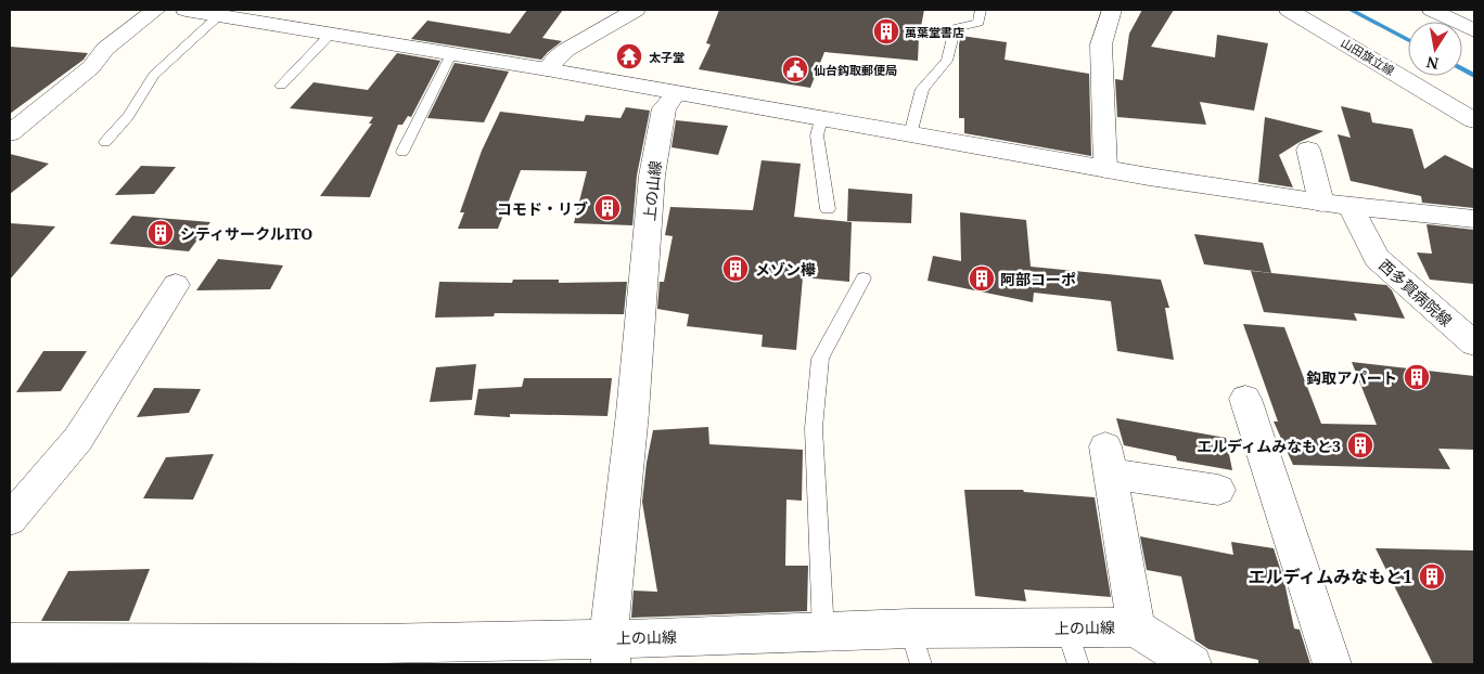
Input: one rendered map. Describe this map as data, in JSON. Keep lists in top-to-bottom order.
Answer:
{
  "streets": {
    "street": ["山田旗立線", "上の山線", "西多賀病院線"]
  },
  "places": {
    "building": [
      "萬葉堂書店",
      "コモド・リブ",
      "シティサークルITO",
      "メゾン欅",
      "阿部コーポ",
      "鈎取アパート",
      "エルディムみなもと3",
      "エルディムみなもと1"
    ],
    "temple": ["太子堂"],
    "public building": ["仙台鈎取郵便局"]
  },
  "north": "bottom"
}
